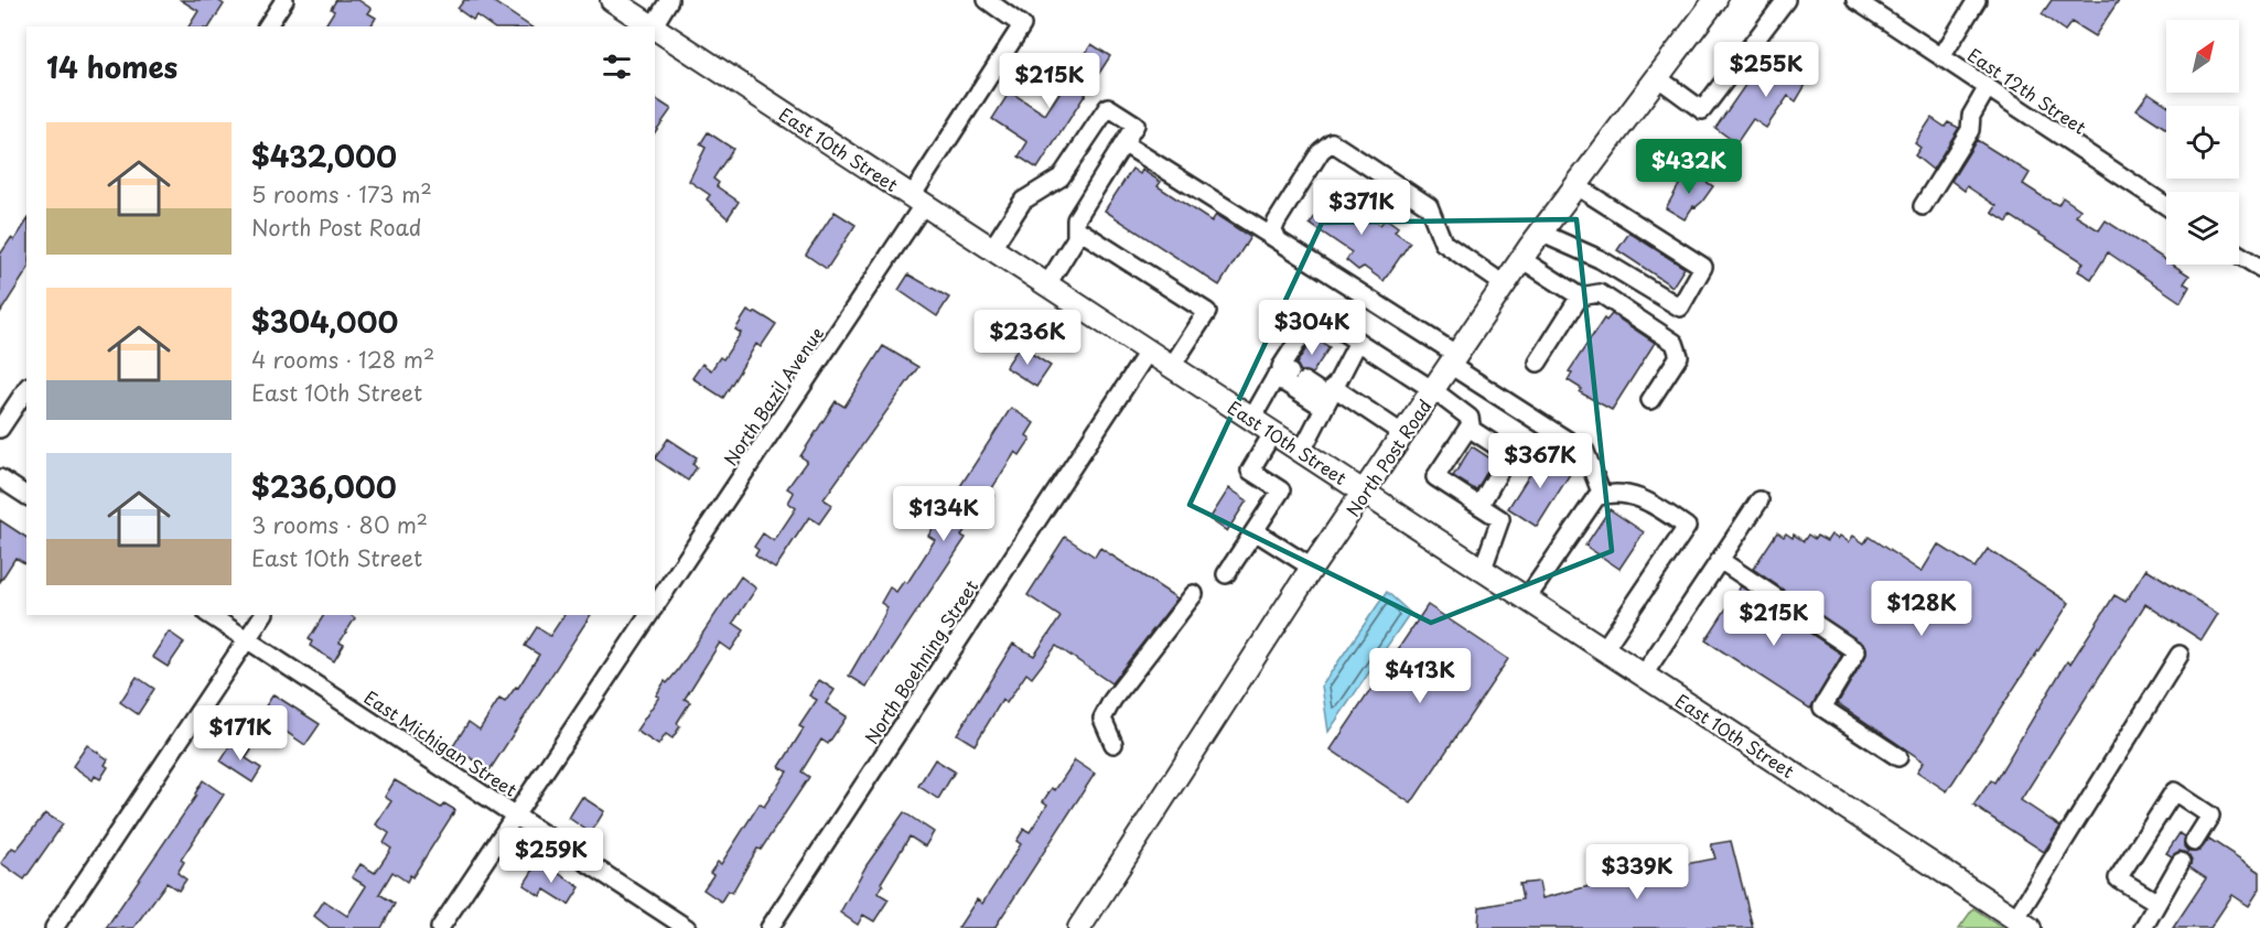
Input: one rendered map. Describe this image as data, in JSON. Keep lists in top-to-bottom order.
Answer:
{
  "streets": {
    "main road": ["East 10th Street", "North Post Road"],
    "street": [
      "East 12th Street",
      "North Bazil Avenue",
      "North Boehning Street",
      "East Michigan Street"
    ]
  },
  "crossings": [
    ["East 10th Street", "North Bazil Avenue"],
    ["East 10th Street", "North Post Road"],
    ["East 10th Street", "North Boehning Street"],
    ["North Bazil Avenue", "East Michigan Street"]
  ],
  "north": "top right",
  "page": {
    "heading": "14 homes",
    "price": [
      "$255K",
      "$215K",
      "$432K",
      "$371K",
      "$304K",
      "$236K",
      "$367K",
      "$134K",
      "$128K",
      "$215K",
      "$413K",
      "$171K",
      "$259K",
      "$339K"
    ],
    "list": [
      {
        "name": "$432,000",
        "note": "5 rooms · 173 m² · North Post Road"
      },
      {
        "name": "$304,000",
        "note": "4 rooms · 128 m² · East 10th Street"
      },
      {
        "name": "$236,000",
        "note": "3 rooms · 80 m² · East 10th Street"
      }
    ]
  }
}
